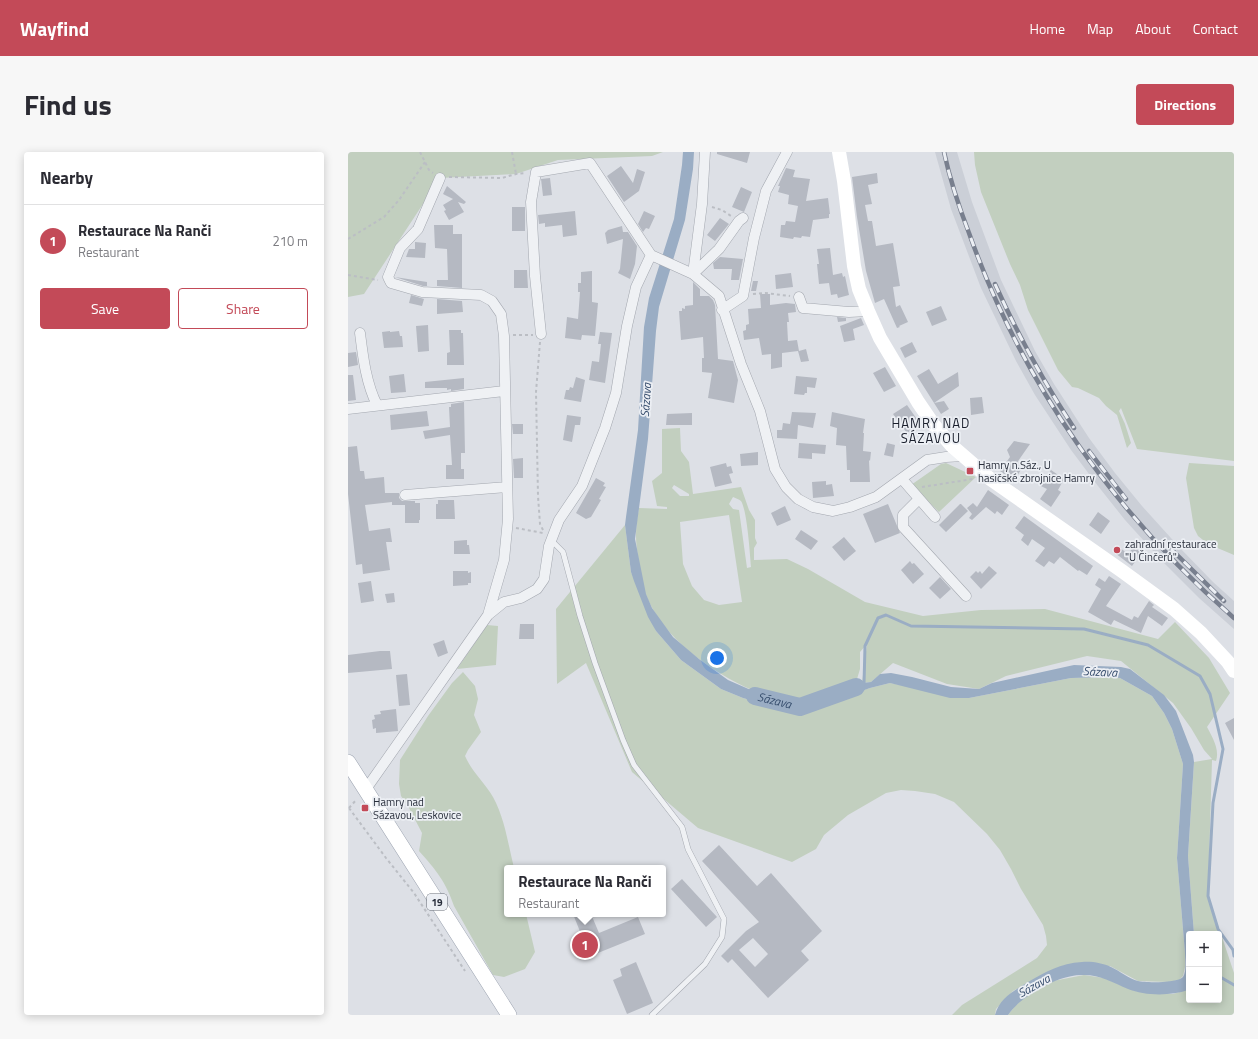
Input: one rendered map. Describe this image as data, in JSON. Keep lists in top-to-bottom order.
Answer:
{
  "streets": {
    "main road": ["19"]
  },
  "districts": ["HAMRY NAD SÁZAVOU"],
  "water": ["Sázava"],
  "places": {
    "transit": ["Hamry n.Sáz., U hasičské zbrojnice Hamry", "Hamry nad Sázavou, Leskovice"],
    "other": ["zahradní restaurace \"U Činčerů\""]
  },
  "page": {
    "header": "Wayfind",
    "nav": [
      "Home",
      "Map",
      "About",
      "Contact"
    ],
    "title": "Find us",
    "buttons": [
      "Directions",
      ["Save", "Share"]
    ],
    "heading": "Nearby",
    "list": [
      {
        "mark": "1",
        "name": "Restaurace Na Ranči",
        "note": "Restaurant",
        "value": "210 m"
      }
    ],
    "popup": ["Restaurace Na Ranči", "Restaurant"],
    "pins": "1",
    "map_buttons": ["+", "−"]
  }
}
